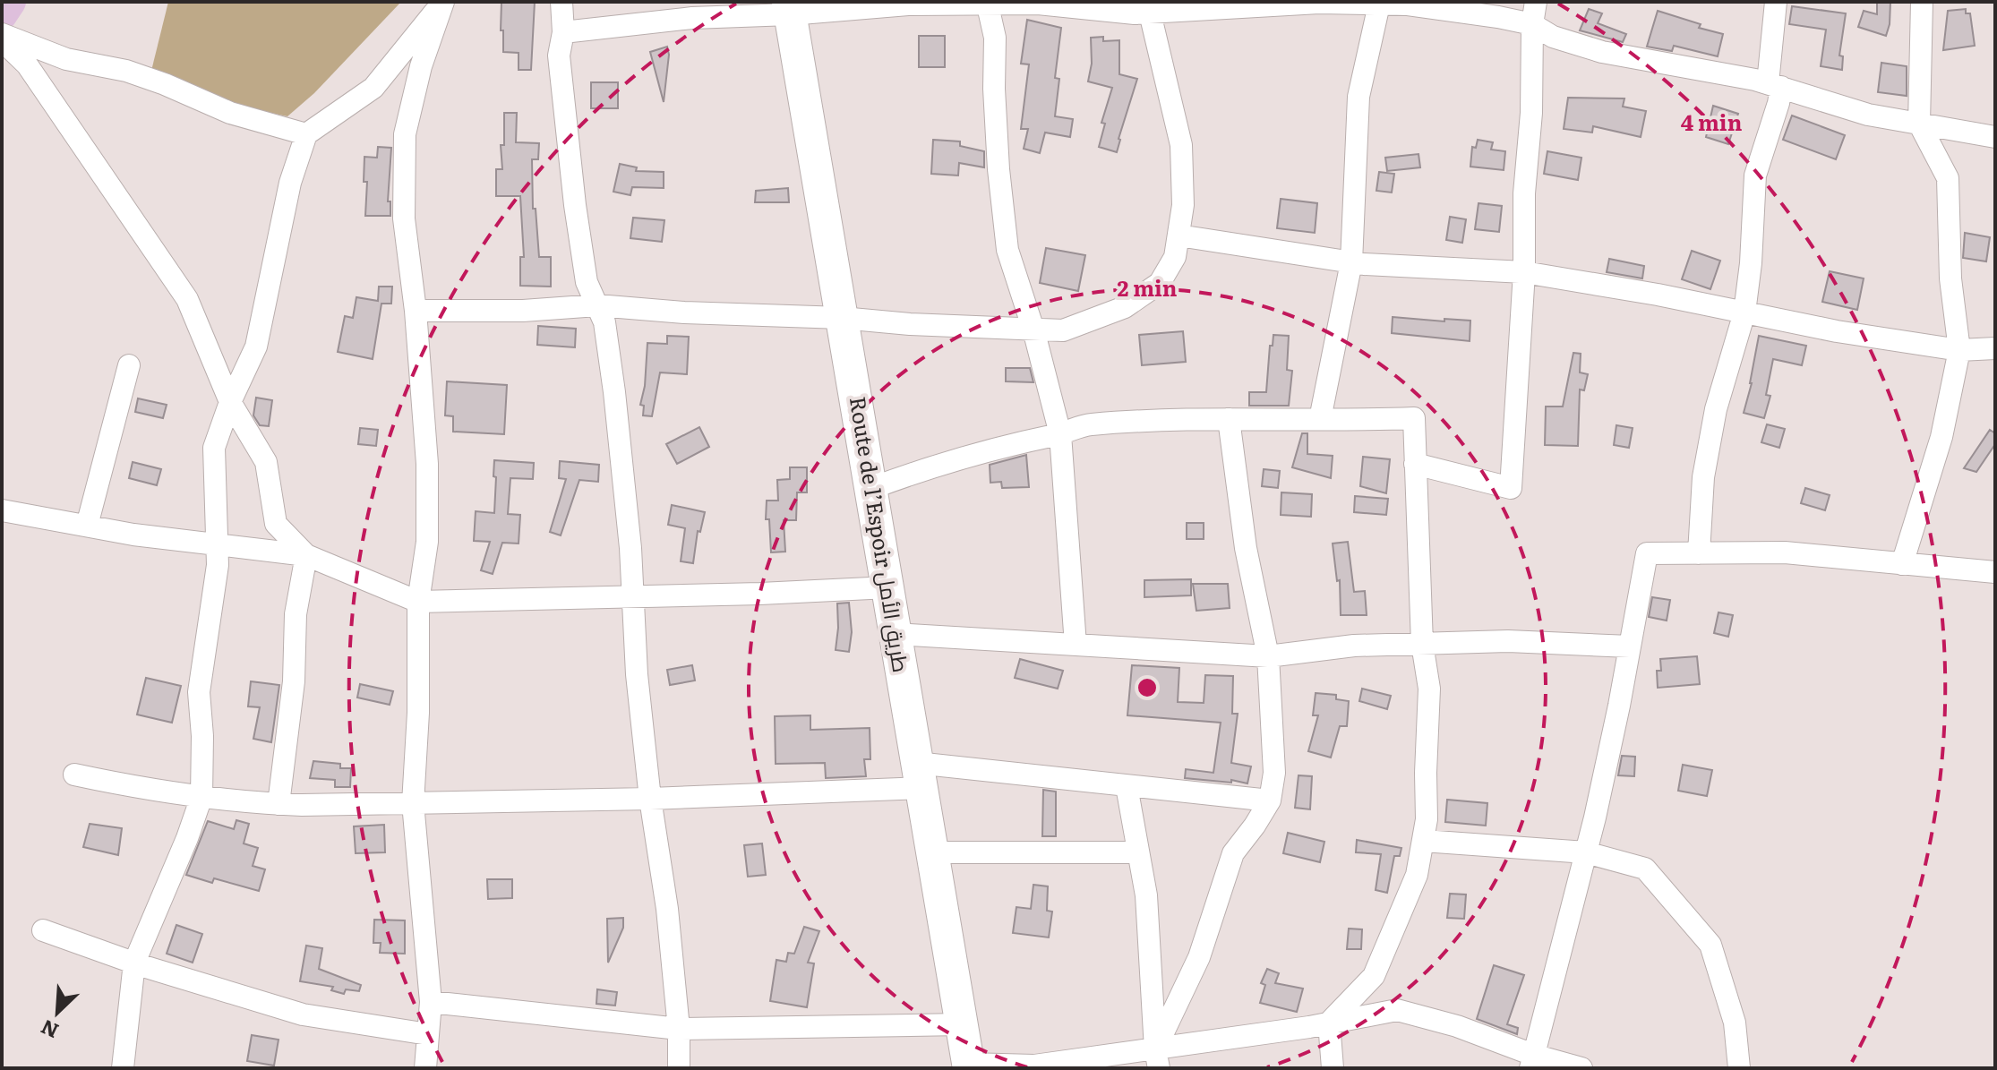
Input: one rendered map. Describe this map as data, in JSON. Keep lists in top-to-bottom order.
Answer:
{
  "streets": {
    "highway": ["Route de l’Espoir طريق الأمل"]
  },
  "north": "bottom left",
  "rings": ["4 min", "2 min"]
}
